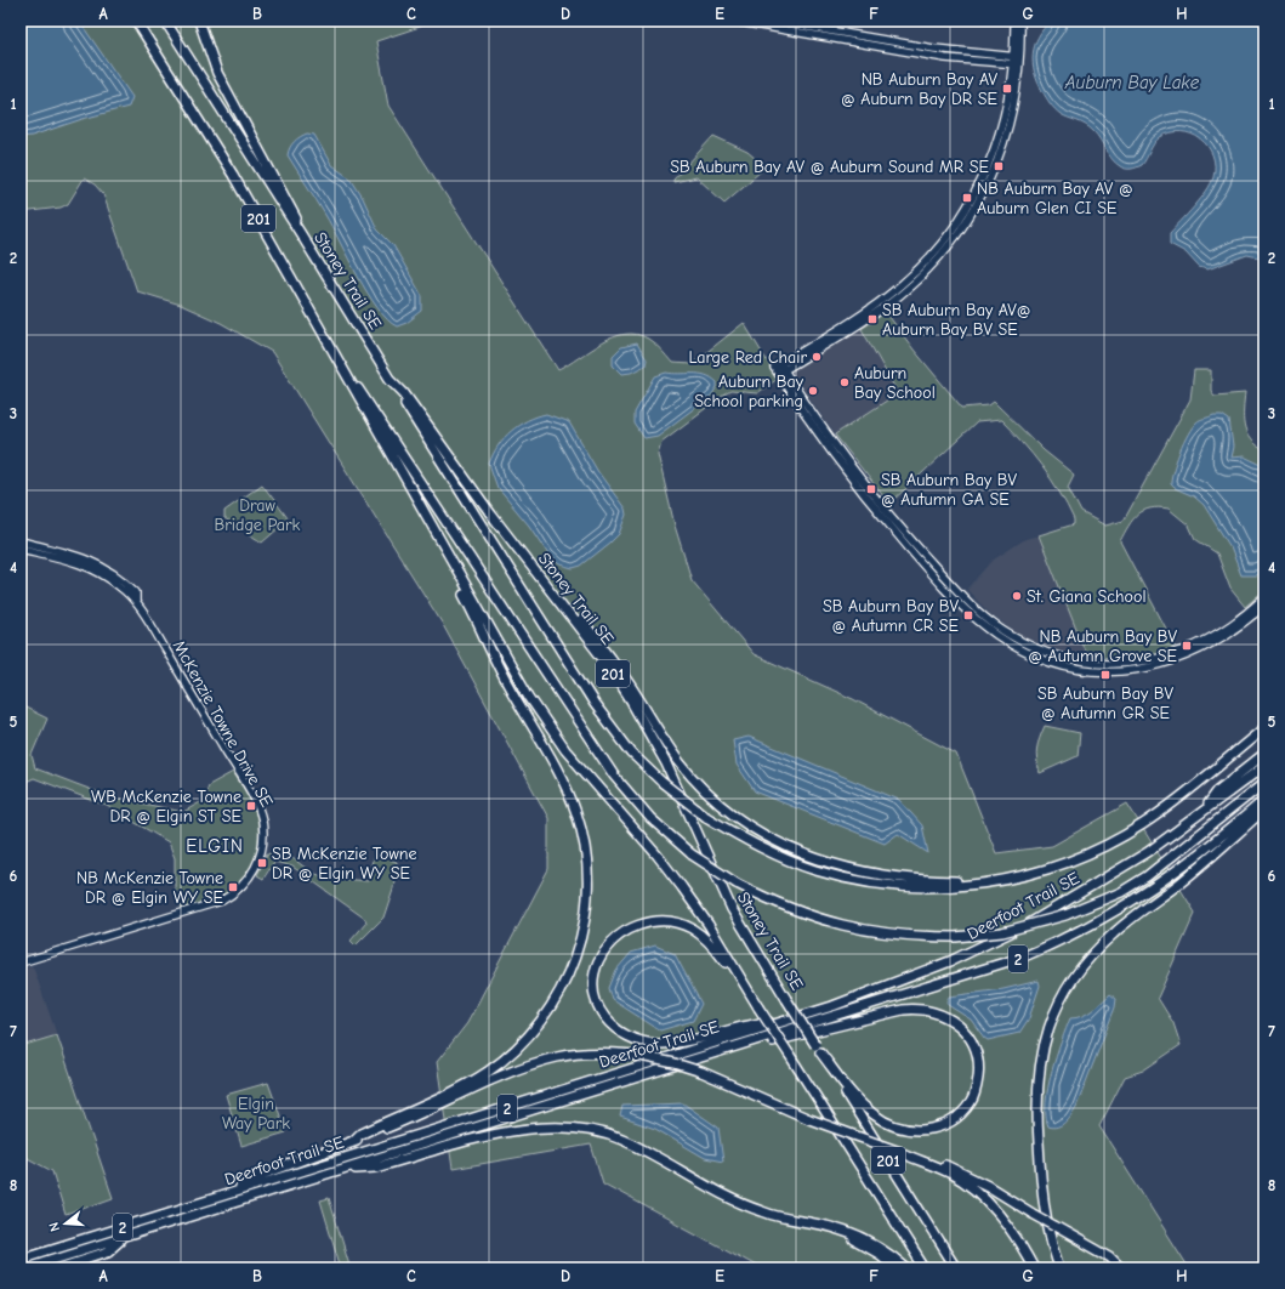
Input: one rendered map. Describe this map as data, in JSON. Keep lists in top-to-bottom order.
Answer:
{
  "streets": {
    "highway": [
      "201",
      "Stoney Trail SE",
      "Deerfoot Trail SE",
      "2"
    ],
    "street": ["McKenzie Towne Drive SE"]
  },
  "districts": ["ELGIN"],
  "water": ["Auburn Bay Lake"],
  "parks": ["Draw Bridge Park", "Elgin Way Park"],
  "places": {
    "transit": [
      "NB Auburn Bay AV @ Auburn Bay DR SE",
      "SB Auburn Bay AV @ Auburn Sound MR SE",
      "NB Auburn Bay AV @ Auburn Glen CI SE",
      "SB Auburn Bay AV@ Auburn Bay BV SE",
      "SB Auburn Bay BV @ Autumn GA SE",
      "SB Auburn Bay BV @ Autumn CR SE",
      "NB Auburn Bay BV @ Autumn Grove SE",
      "SB Auburn Bay BV @ Autumn GR SE",
      "WB McKenzie Towne DR @ Elgin ST SE",
      "SB McKenzie Towne DR @ Elgin WY SE",
      "NB McKenzie Towne DR @ Elgin WY SE"
    ],
    "other": [
      "Large Red Chair",
      "Auburn Bay School",
      "Auburn Bay School parking",
      "St. Giana School"
    ]
  },
  "north": "left",
  "grid": {
    "columns": [
      "A",
      "B",
      "C",
      "D",
      "E",
      "F",
      "G",
      "H"
    ],
    "rows": [
      "1",
      "2",
      "3",
      "4",
      "5",
      "6",
      "7",
      "8"
    ]
  }
}
